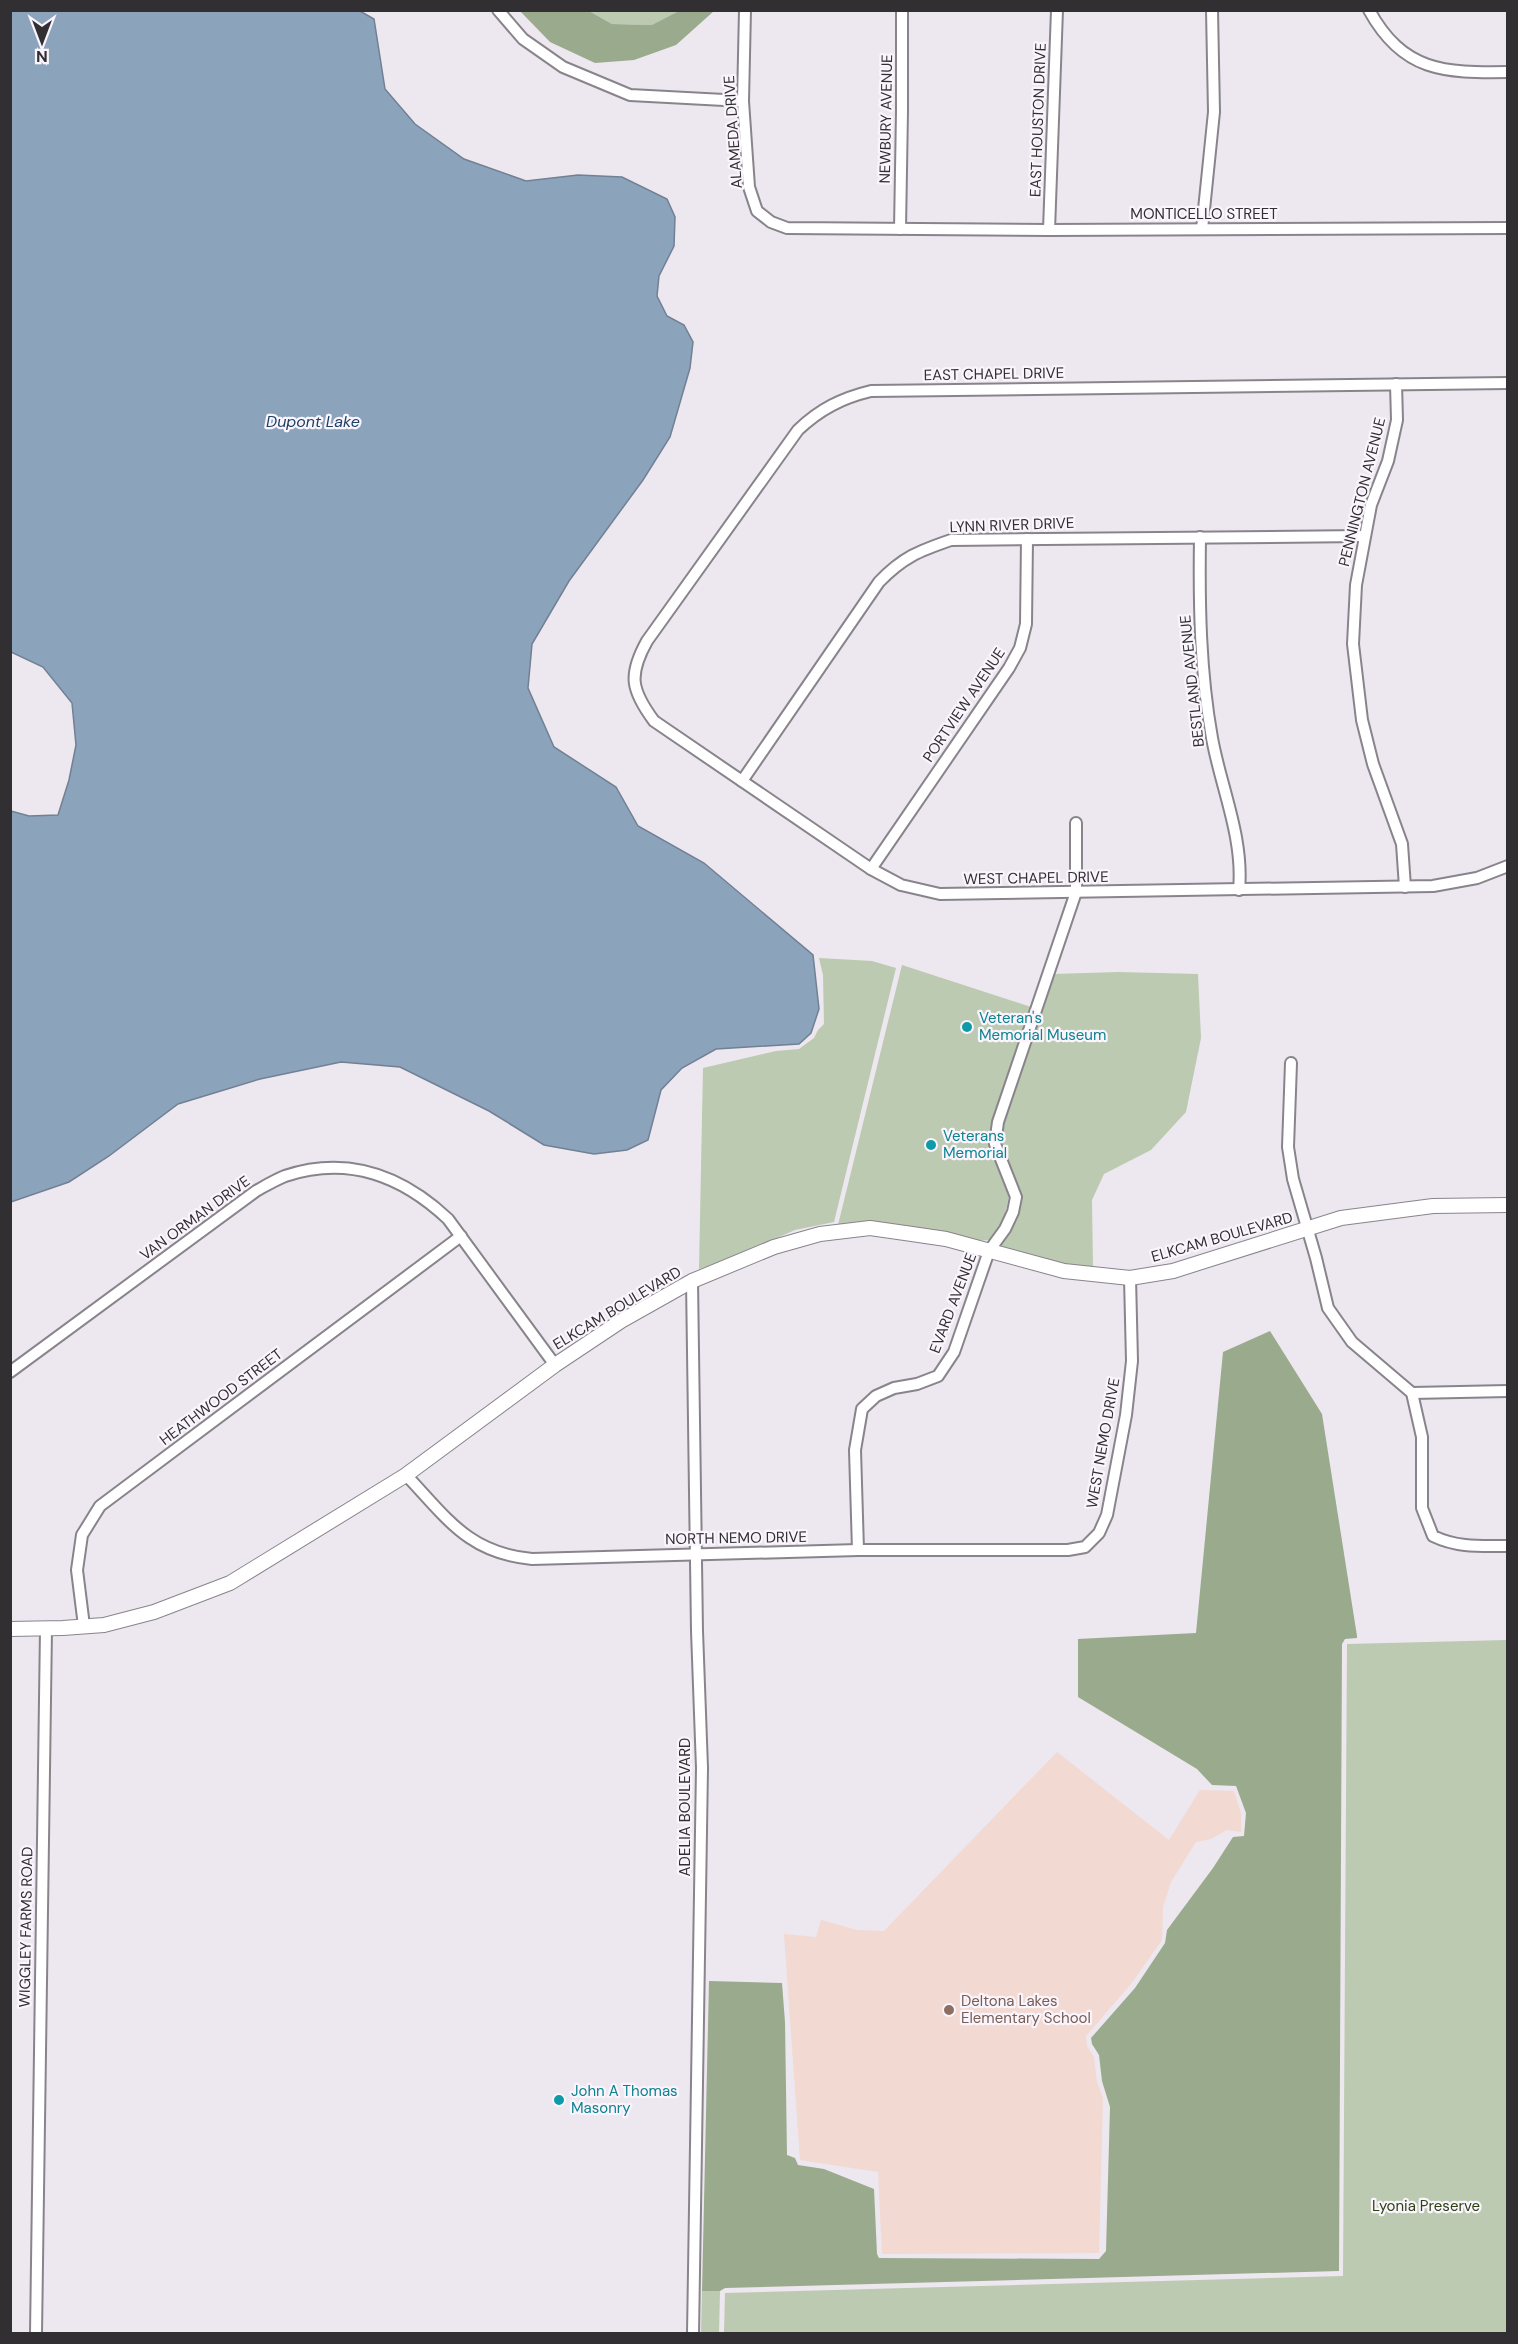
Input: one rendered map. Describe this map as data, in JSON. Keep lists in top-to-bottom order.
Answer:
{
  "streets": {
    "street": [
      "NEWBURY AVENUE",
      "EAST HOUSTON DRIVE",
      "ALAMEDA DRIVE",
      "MONTICELLO STREET",
      "EAST CHAPEL DRIVE",
      "PENNINGTON AVENUE",
      "LYNN RIVER DRIVE",
      "BESTLAND AVENUE",
      "PORTVIEW AVENUE",
      "WEST CHAPEL DRIVE",
      "VAN ORMAN DRIVE",
      "ELKCAM BOULEVARD",
      "EVARD AVENUE",
      "HEATHWOOD STREET",
      "WEST NEMO DRIVE",
      "NORTH NEMO DRIVE",
      "ADELIA BOULEVARD",
      "WIGGLEY FARMS ROAD"
    ]
  },
  "crossings": [
    ["NEWBURY AVENUE", "ALAMEDA DRIVE"],
    ["NEWBURY AVENUE", "MONTICELLO STREET"],
    ["EAST HOUSTON DRIVE", "MONTICELLO STREET"],
    ["ALAMEDA DRIVE", "MONTICELLO STREET"],
    ["EAST CHAPEL DRIVE", "PENNINGTON AVENUE"],
    ["EAST CHAPEL DRIVE", "WEST CHAPEL DRIVE"],
    ["PENNINGTON AVENUE", "LYNN RIVER DRIVE"],
    ["PENNINGTON AVENUE", "WEST CHAPEL DRIVE"],
    ["LYNN RIVER DRIVE", "BESTLAND AVENUE"],
    ["LYNN RIVER DRIVE", "PORTVIEW AVENUE"],
    ["LYNN RIVER DRIVE", "WEST CHAPEL DRIVE"],
    ["BESTLAND AVENUE", "WEST CHAPEL DRIVE"],
    ["PORTVIEW AVENUE", "WEST CHAPEL DRIVE"],
    ["WEST CHAPEL DRIVE", "EVARD AVENUE"],
    ["VAN ORMAN DRIVE", "ELKCAM BOULEVARD"],
    ["VAN ORMAN DRIVE", "HEATHWOOD STREET"],
    ["ELKCAM BOULEVARD", "EVARD AVENUE"],
    ["ELKCAM BOULEVARD", "HEATHWOOD STREET"],
    ["ELKCAM BOULEVARD", "WEST NEMO DRIVE"],
    ["ELKCAM BOULEVARD", "NORTH NEMO DRIVE"],
    ["ELKCAM BOULEVARD", "ADELIA BOULEVARD"],
    ["ELKCAM BOULEVARD", "WIGGLEY FARMS ROAD"],
    ["EVARD AVENUE", "NORTH NEMO DRIVE"],
    ["WEST NEMO DRIVE", "NORTH NEMO DRIVE"],
    ["NORTH NEMO DRIVE", "ADELIA BOULEVARD"]
  ],
  "water": ["Dupont Lake"],
  "parks": ["Lyonia Preserve"],
  "places": [
    "Veteran's Memorial Museum",
    "Veterans Memorial",
    "Deltona Lakes Elementary School",
    "John A Thomas Masonry"
  ],
  "north": "bottom"
}
